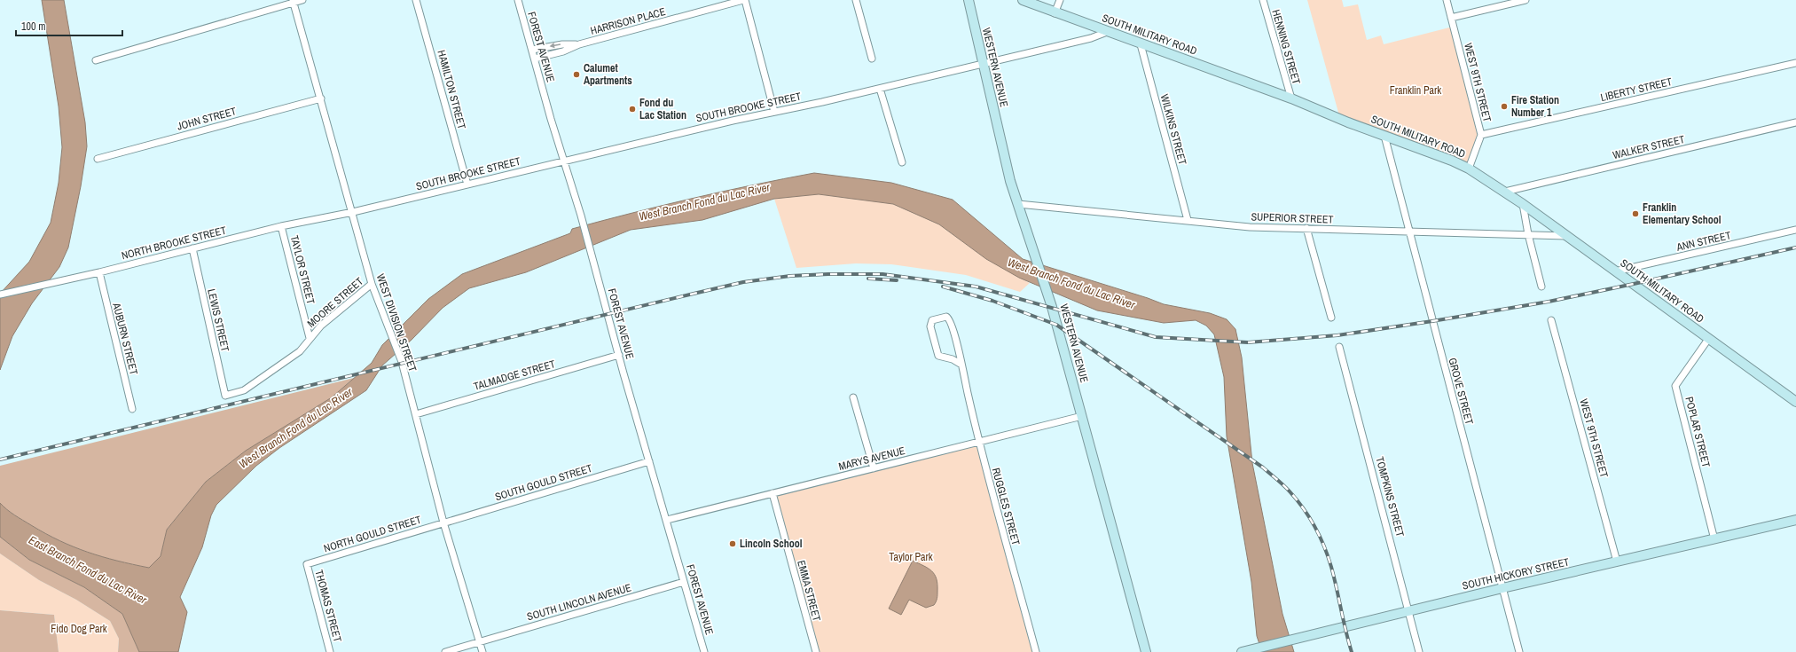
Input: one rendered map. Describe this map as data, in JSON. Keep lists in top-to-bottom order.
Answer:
{
  "streets": {
    "street": [
      "HARRISON PLACE",
      "SOUTH MILITARY ROAD",
      "FOREST AVENUE",
      "HENNING STREET",
      "WESTERN AVENUE",
      "WEST 9TH STREET",
      "HAMILTON STREET",
      "LIBERTY STREET",
      "SOUTH BROOKE STREET",
      "JOHN STREET",
      "WILKINS STREET",
      "WALKER STREET",
      "SUPERIOR STREET",
      "ANN STREET",
      "NORTH BROOKE STREET",
      "TAYLOR STREET",
      "MOORE STREET",
      "LEWIS STREET",
      "WEST DIVISION STREET",
      "AUBURN STREET",
      "TALMADGE STREET",
      "GROVE STREET",
      "POPLAR STREET",
      "MARYS AVENUE",
      "SOUTH GOULD STREET",
      "TOMPKINS STREET",
      "RUGGLES STREET",
      "NORTH GOULD STREET",
      "SOUTH HICKORY STREET",
      "EMMA STREET",
      "SOUTH LINCOLN AVENUE",
      "THOMAS STREET"
    ]
  },
  "crossings": [
    ["HARRISON PLACE", "FOREST AVENUE"],
    ["SOUTH MILITARY ROAD", "HENNING STREET"],
    ["SOUTH MILITARY ROAD", "WEST 9TH STREET"],
    ["SOUTH MILITARY ROAD", "SOUTH BROOKE STREET"],
    ["SOUTH MILITARY ROAD", "WILKINS STREET"],
    ["SOUTH MILITARY ROAD", "WALKER STREET"],
    ["SOUTH MILITARY ROAD", "SUPERIOR STREET"],
    ["SOUTH MILITARY ROAD", "ANN STREET"],
    ["SOUTH MILITARY ROAD", "GROVE STREET"],
    ["SOUTH MILITARY ROAD", "POPLAR STREET"],
    ["FOREST AVENUE", "SOUTH BROOKE STREET"],
    ["FOREST AVENUE", "TALMADGE STREET"],
    ["FOREST AVENUE", "MARYS AVENUE"],
    ["FOREST AVENUE", "SOUTH GOULD STREET"],
    ["FOREST AVENUE", "SOUTH LINCOLN AVENUE"],
    ["WESTERN AVENUE", "SOUTH BROOKE STREET"],
    ["WESTERN AVENUE", "SUPERIOR STREET"],
    ["WESTERN AVENUE", "MARYS AVENUE"],
    ["WEST 9TH STREET", "LIBERTY STREET"],
    ["WEST 9TH STREET", "SOUTH HICKORY STREET"],
    ["HAMILTON STREET", "SOUTH BROOKE STREET"],
    ["SOUTH BROOKE STREET", "NORTH BROOKE STREET"],
    ["SOUTH BROOKE STREET", "WEST DIVISION STREET"],
    ["JOHN STREET", "WEST DIVISION STREET"],
    ["WILKINS STREET", "SUPERIOR STREET"],
    ["SUPERIOR STREET", "GROVE STREET"],
    ["NORTH BROOKE STREET", "TAYLOR STREET"],
    ["NORTH BROOKE STREET", "LEWIS STREET"],
    ["NORTH BROOKE STREET", "WEST DIVISION STREET"],
    ["NORTH BROOKE STREET", "AUBURN STREET"],
    ["TAYLOR STREET", "MOORE STREET"],
    ["MOORE STREET", "LEWIS STREET"],
    ["MOORE STREET", "WEST DIVISION STREET"],
    ["WEST DIVISION STREET", "TALMADGE STREET"],
    ["WEST DIVISION STREET", "SOUTH GOULD STREET"],
    ["WEST DIVISION STREET", "NORTH GOULD STREET"],
    ["WEST DIVISION STREET", "SOUTH LINCOLN AVENUE"],
    ["GROVE STREET", "SOUTH HICKORY STREET"],
    ["POPLAR STREET", "SOUTH HICKORY STREET"],
    ["MARYS AVENUE", "RUGGLES STREET"],
    ["MARYS AVENUE", "EMMA STREET"],
    ["SOUTH GOULD STREET", "NORTH GOULD STREET"],
    ["TOMPKINS STREET", "SOUTH HICKORY STREET"],
    ["NORTH GOULD STREET", "THOMAS STREET"]
  ],
  "water": ["West Branch Fond du Lac River", "East Branch Fond du Lac River"],
  "parks": ["Franklin Park", "Taylor Park", "Fido Dog Park"],
  "places": [
    "Calumet Apartments",
    "Fire Station Number 1",
    "Fond du Lac Station",
    "Franklin Elementary School",
    "Lincoln School"
  ],
  "scale_bar": "100 m"
}
